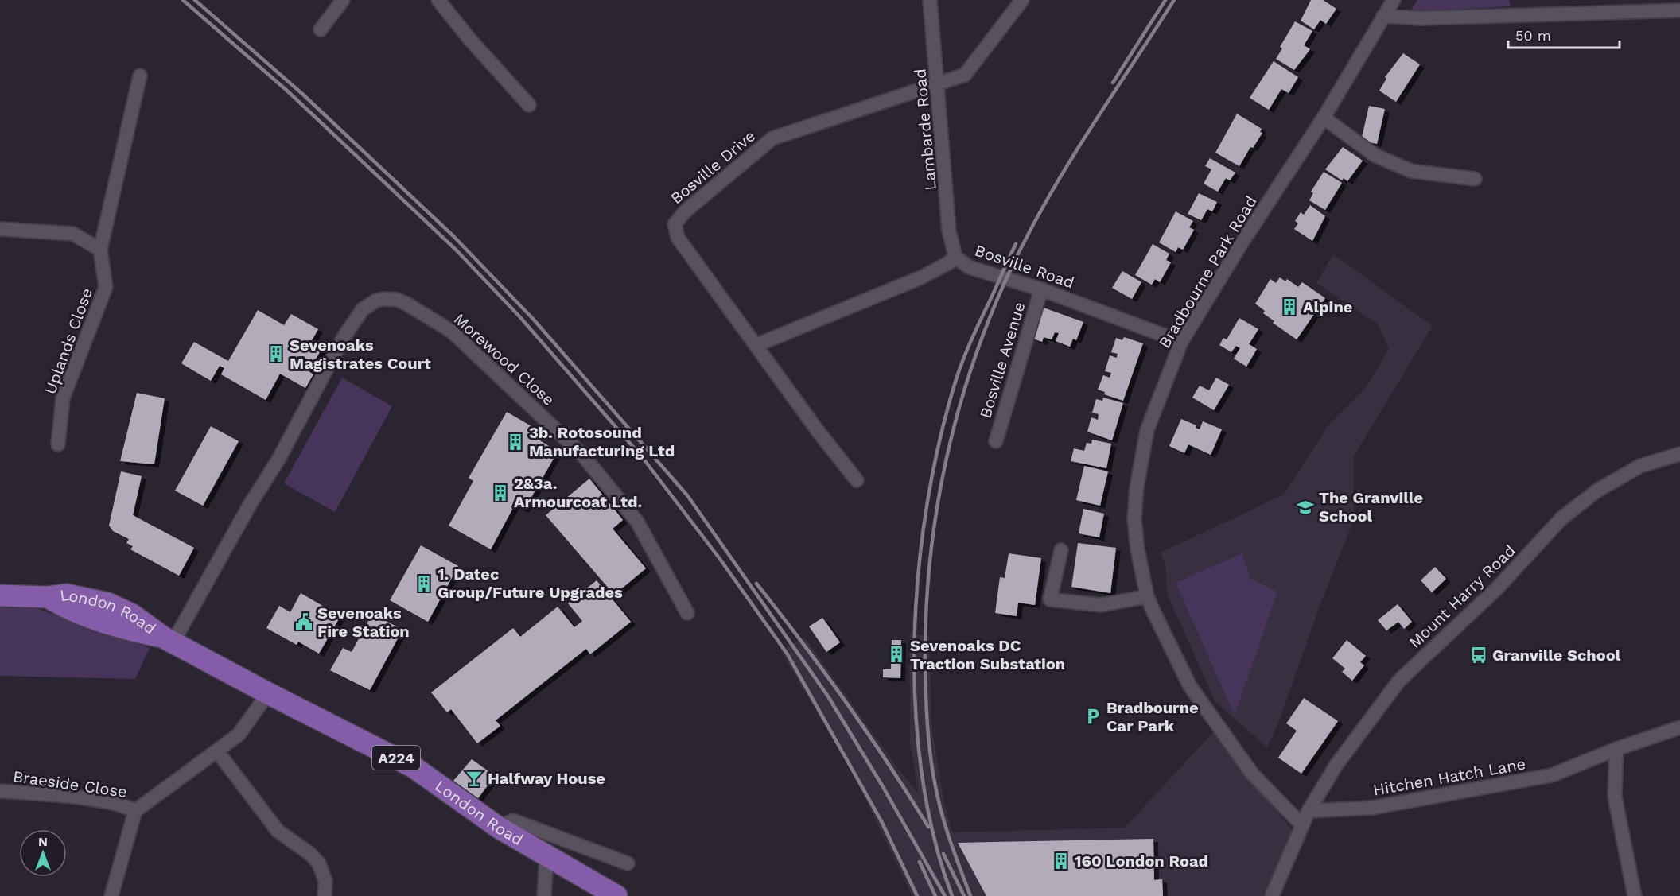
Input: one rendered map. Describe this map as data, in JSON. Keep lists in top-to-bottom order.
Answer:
{
  "streets": {
    "main road": ["London Road", "A224"],
    "street": [
      "Lambarde Road",
      "Bosville Drive",
      "Bosville Road",
      "Bradbourne Park Road",
      "Uplands Close",
      "Morewood Close",
      "Bosville Avenue",
      "Mount Harry Road",
      "Hitchen Hatch Lane",
      "Braeside Close"
    ]
  },
  "crossings": [
    ["Lambarde Road", "Bosville Drive"],
    ["Lambarde Road", "Bosville Road"],
    ["Bosville Drive", "Bosville Road"],
    ["Bosville Road", "Bradbourne Park Road"],
    ["Bosville Road", "Bosville Avenue"],
    ["Morewood Close", "London Road"],
    ["Mount Harry Road", "Hitchen Hatch Lane"]
  ],
  "places": {
    "building": [
      "Alpine",
      "Sevenoaks Magistrates Court",
      "3b. Rotosound Manufacturing Ltd",
      "2&3a. Armourcoat Ltd.",
      "1. Datec Group/Future Upgrades",
      "Sevenoaks DC Traction Substation",
      "160 London Road"
    ],
    "school or university": ["The Granville School"],
    "public building": ["Sevenoaks Fire Station"],
    "bus stop": ["Granville School"],
    "parking": ["Bradbourne Car Park"],
    "bar": ["Halfway House"]
  },
  "scale_bar": "50 m",
  "north": "top"
}
